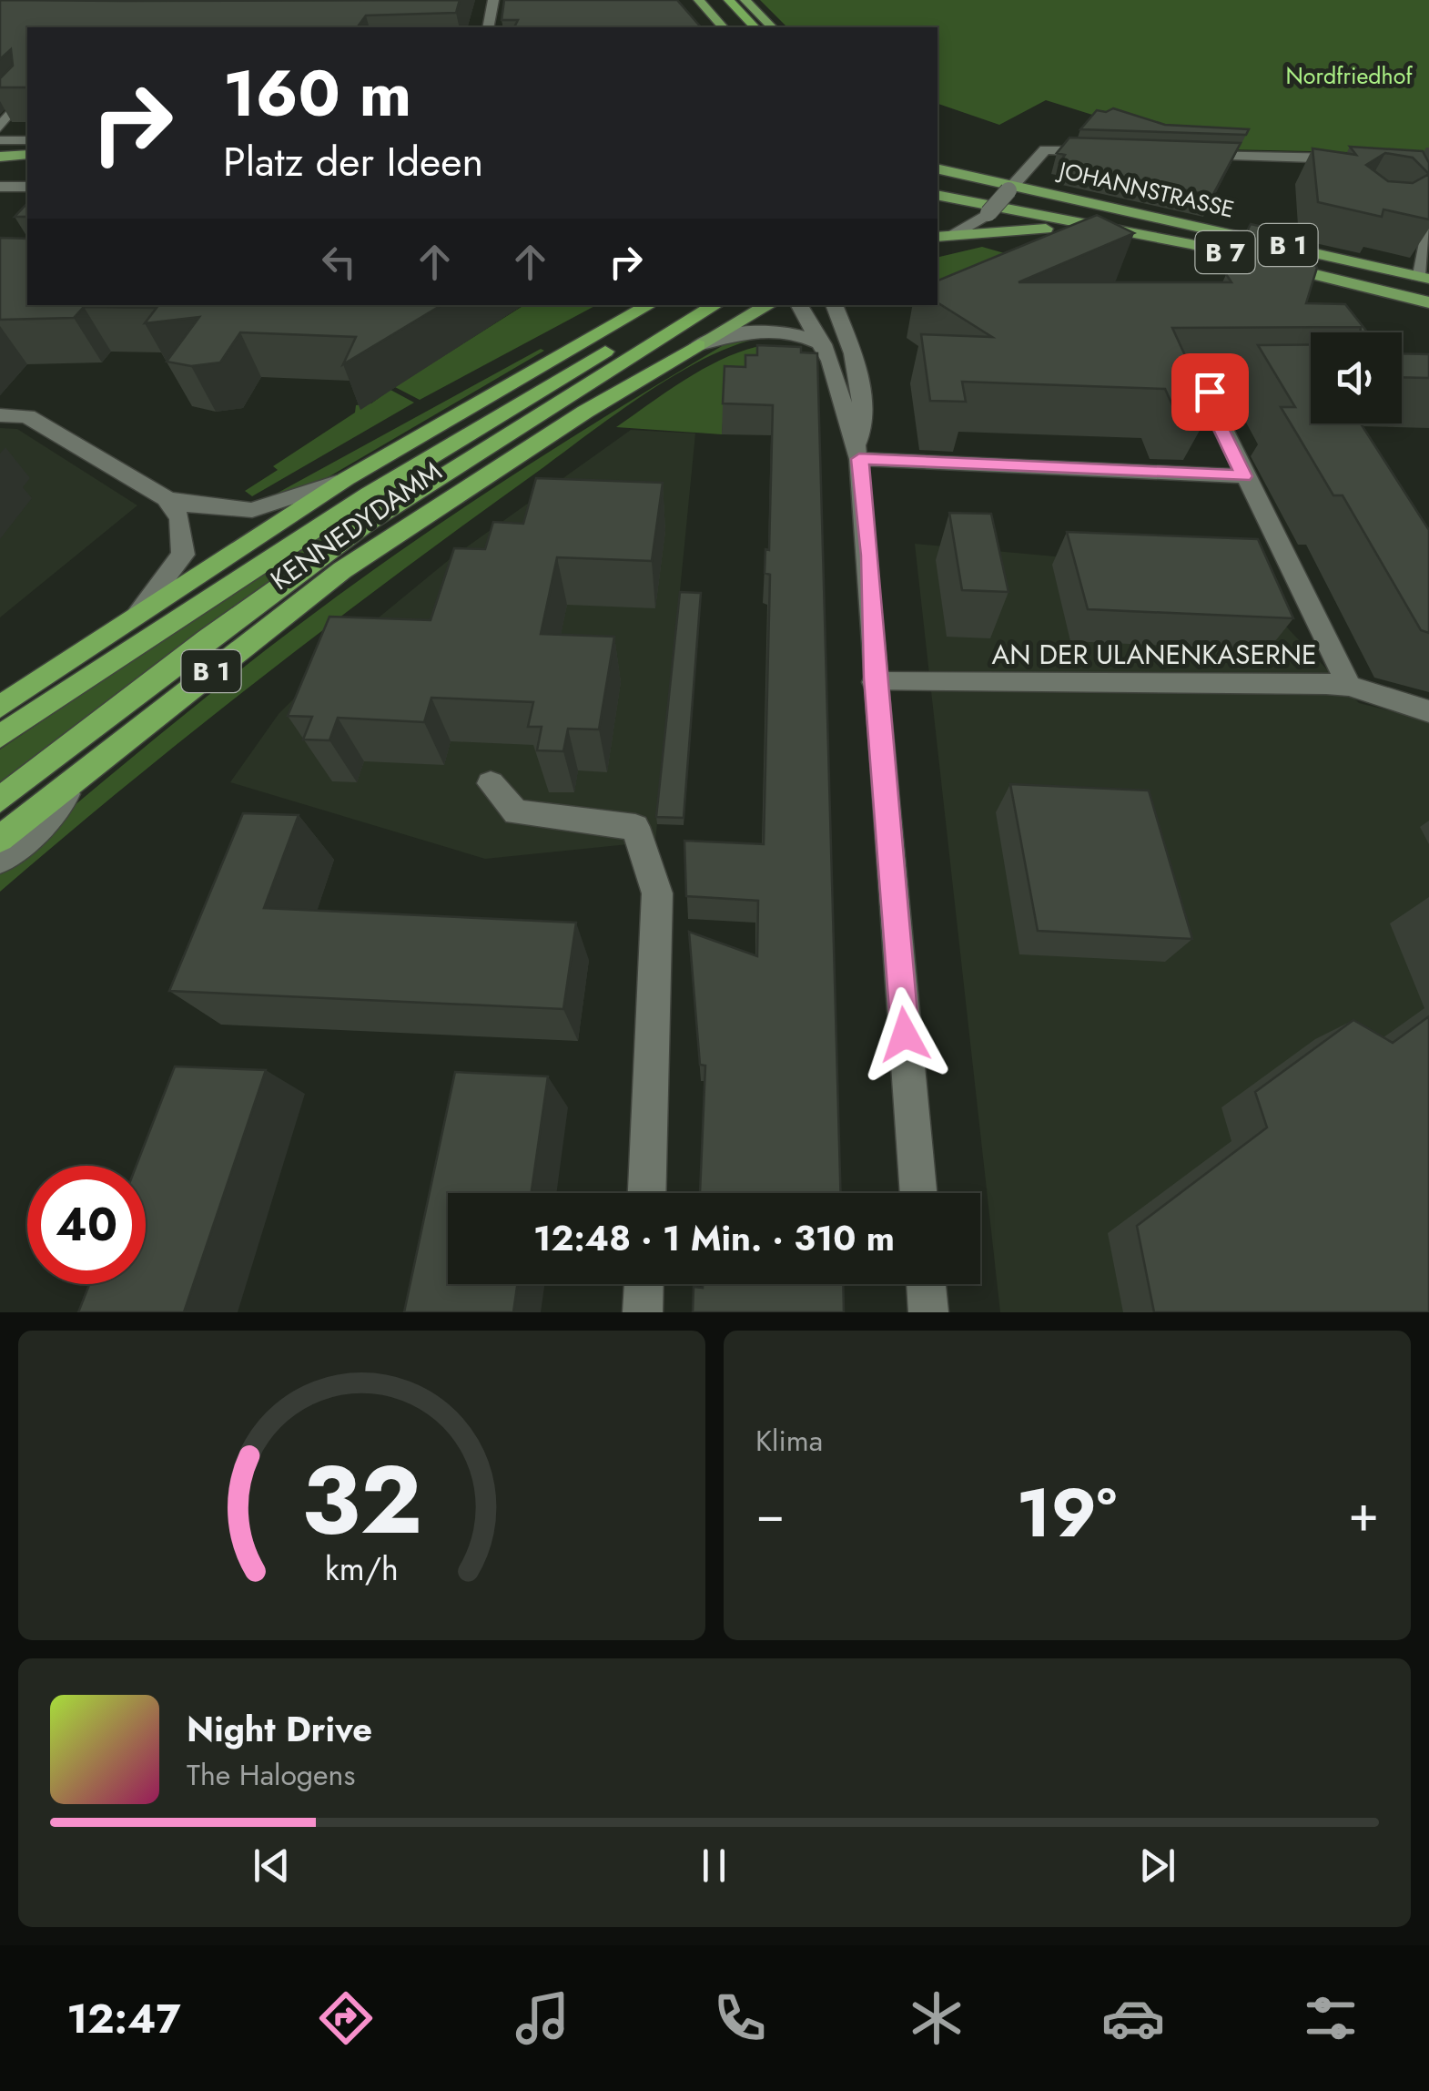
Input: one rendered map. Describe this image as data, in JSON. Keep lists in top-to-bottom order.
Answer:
{
  "streets": {
    "highway": ["B 1", "KENNEDYDAMM"],
    "main road": ["JOHANNSTRASSE", "B 7"],
    "street": ["AN DER ULANENKASERNE"]
  },
  "parks": ["Nordfriedhof"],
  "page": {
    "turn": ["160 m", "Platz der Ideen"],
    "limit": "40",
    "trip": "12:48 · 1 Min. · 310 m",
    "tile": "Klima",
    "heat": ["−", "19°", "+"],
    "song": ["Night Drive", "The Halogens"],
    "tabs": "12:47",
    "gauge": ["32", "km/h"]
  }
}
